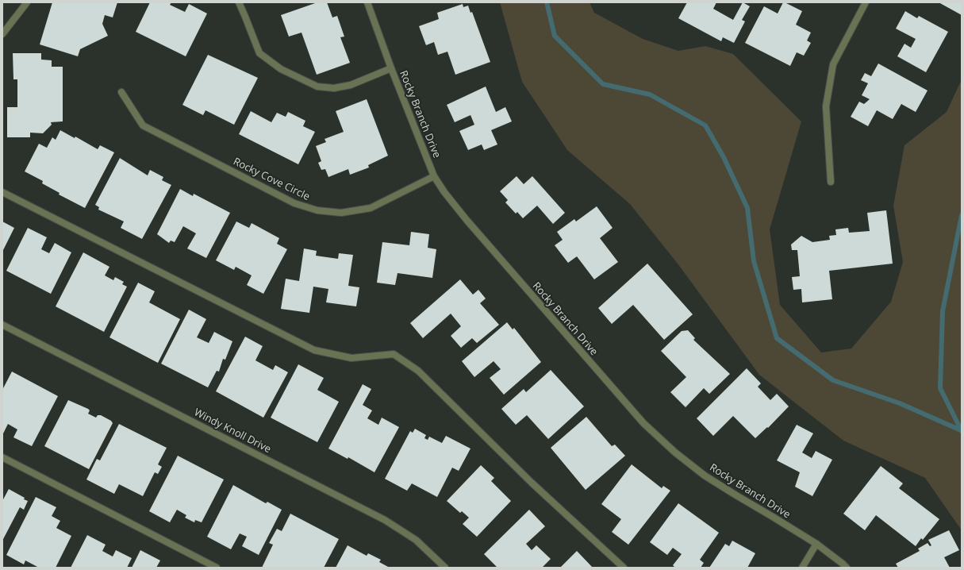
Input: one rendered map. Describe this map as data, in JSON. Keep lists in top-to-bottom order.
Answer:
{
  "streets": {
    "street": ["Rocky Branch Drive", "Rocky Cove Circle", "Windy Knoll Drive"]
  },
  "crossings": [
    ["Rocky Branch Drive", "Rocky Cove Circle"]
  ]
}
